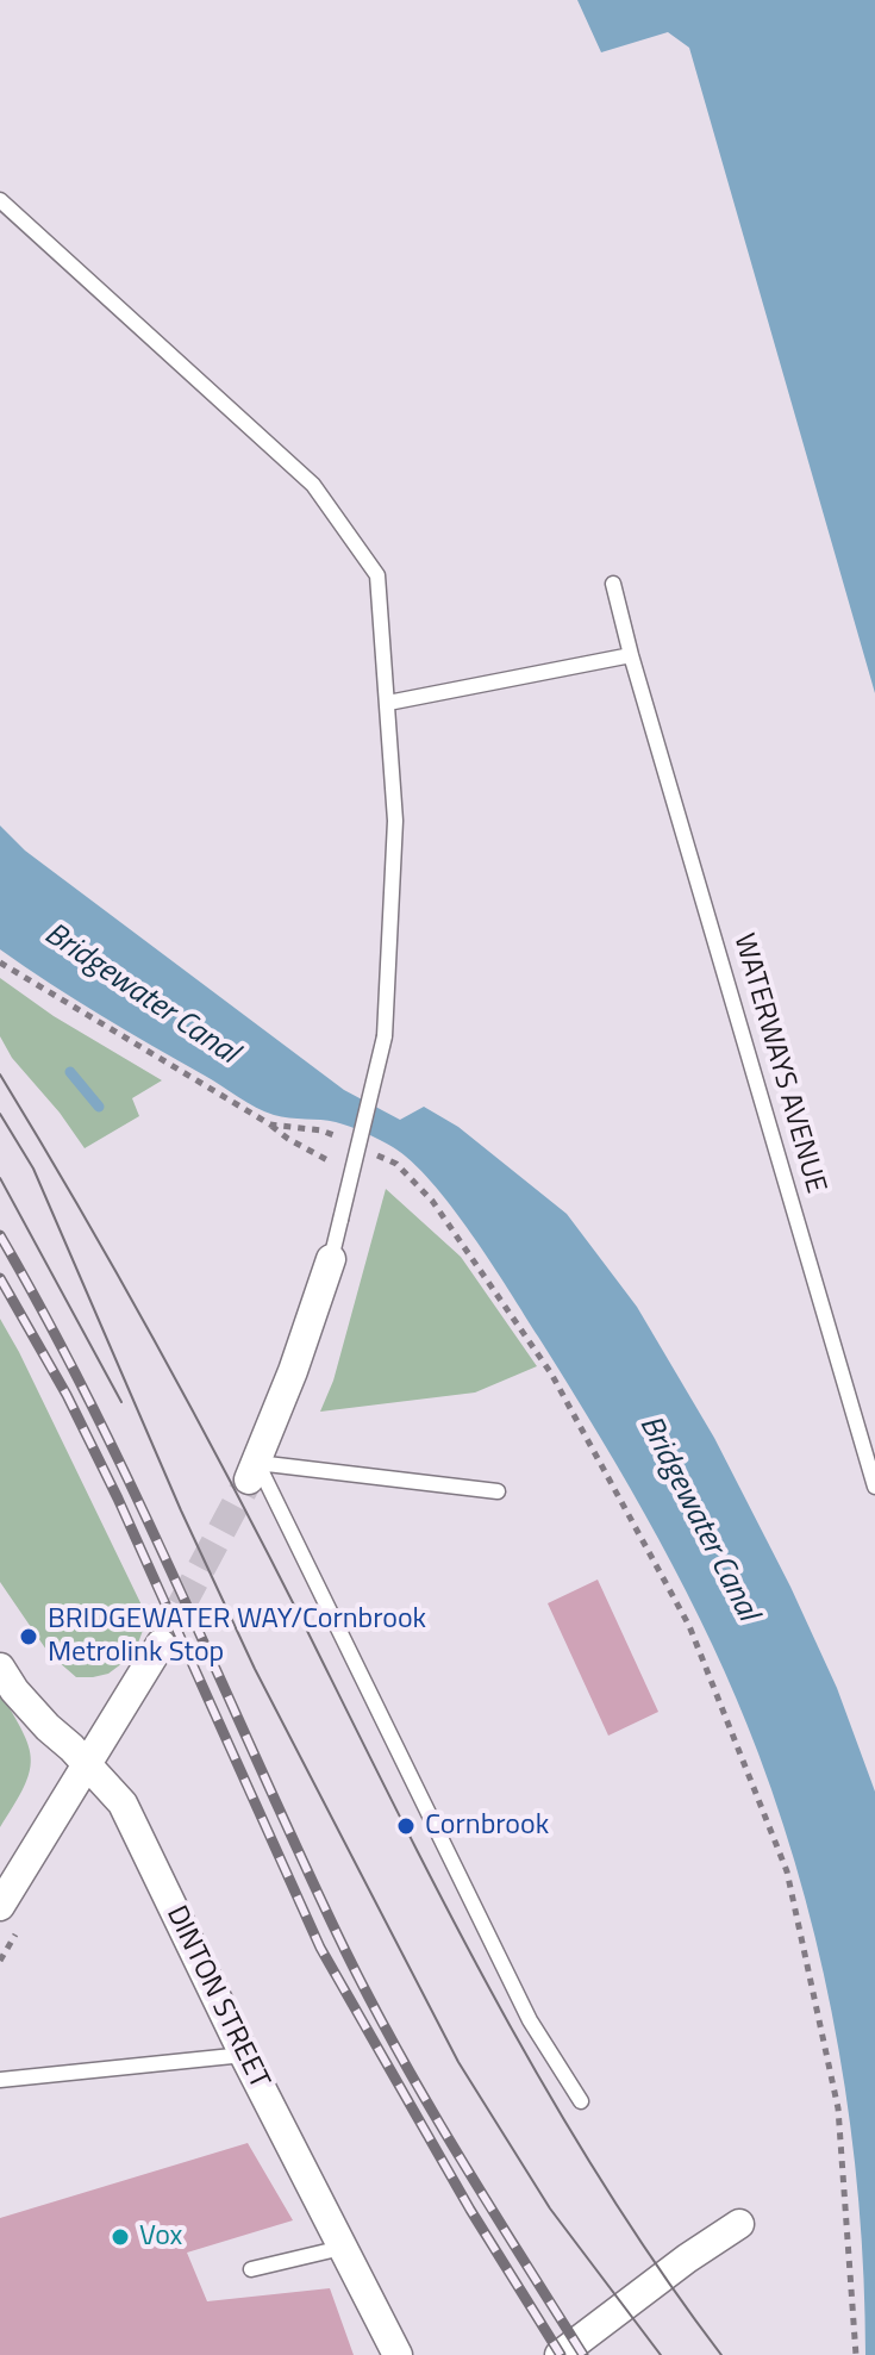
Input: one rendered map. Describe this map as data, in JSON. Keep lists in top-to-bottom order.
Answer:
{
  "streets": {
    "street": ["DINTON STREET"],
    "lane": ["WATERWAYS AVENUE"]
  },
  "water": ["Bridgewater Canal"],
  "places": ["BRIDGEWATER WAY/Cornbrook Metrolink Stop", "Cornbrook", "Vox"]
}
